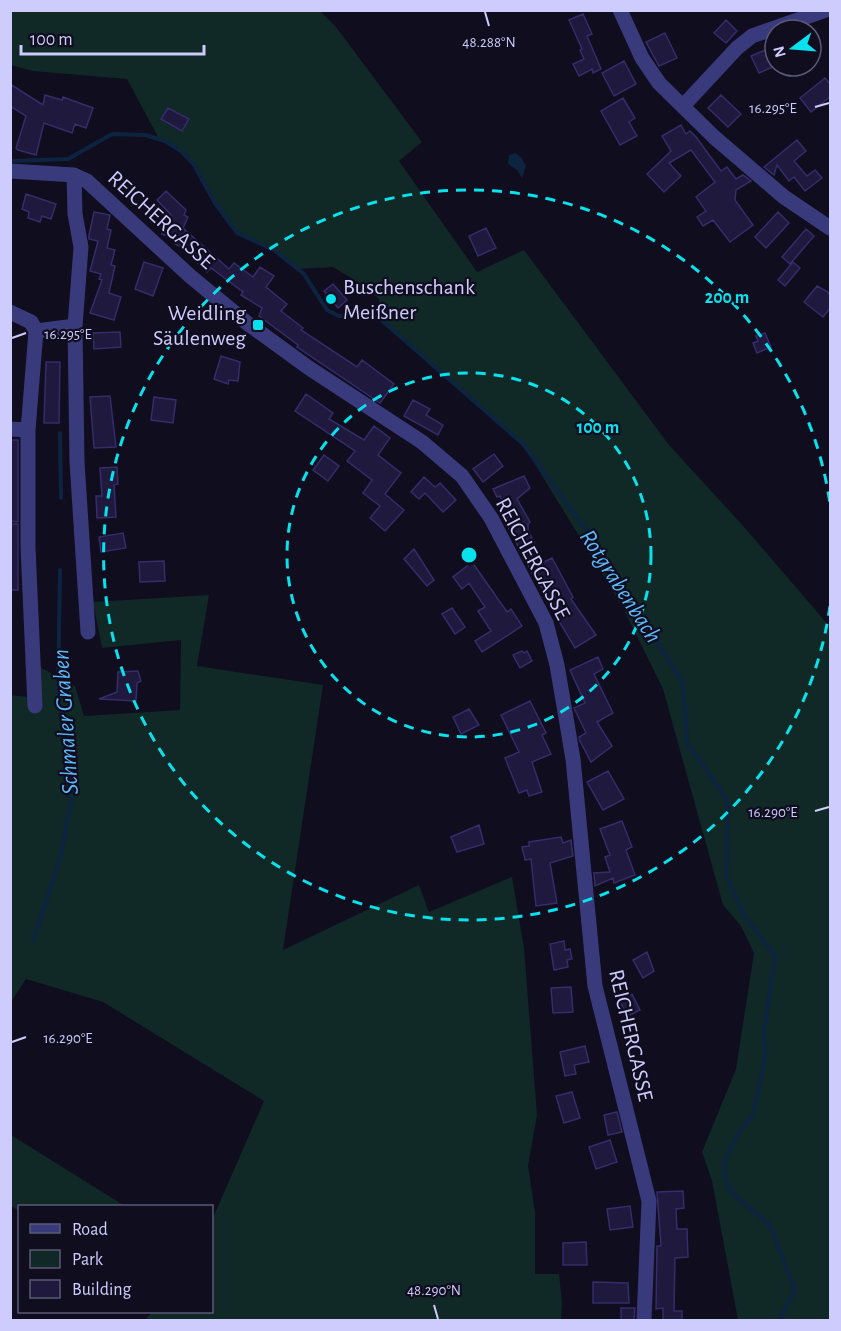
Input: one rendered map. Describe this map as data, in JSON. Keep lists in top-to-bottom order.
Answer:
{
  "streets": {
    "street": ["REICHERGASSE"]
  },
  "water": ["Rotgrabenbach", "Schmaler Graben"],
  "places": {
    "other": ["Buschenschank Meißner"],
    "transit": ["Weidling Säulenweg"]
  },
  "legend": ["Road", "Park", "Building"],
  "scale_bar": "100 m",
  "north": "left",
  "coordinates": [
    "48.288°N",
    "16.295°E",
    "16.290°E",
    "48.290°N"
  ],
  "rings": ["200 m", "100 m"]
}
